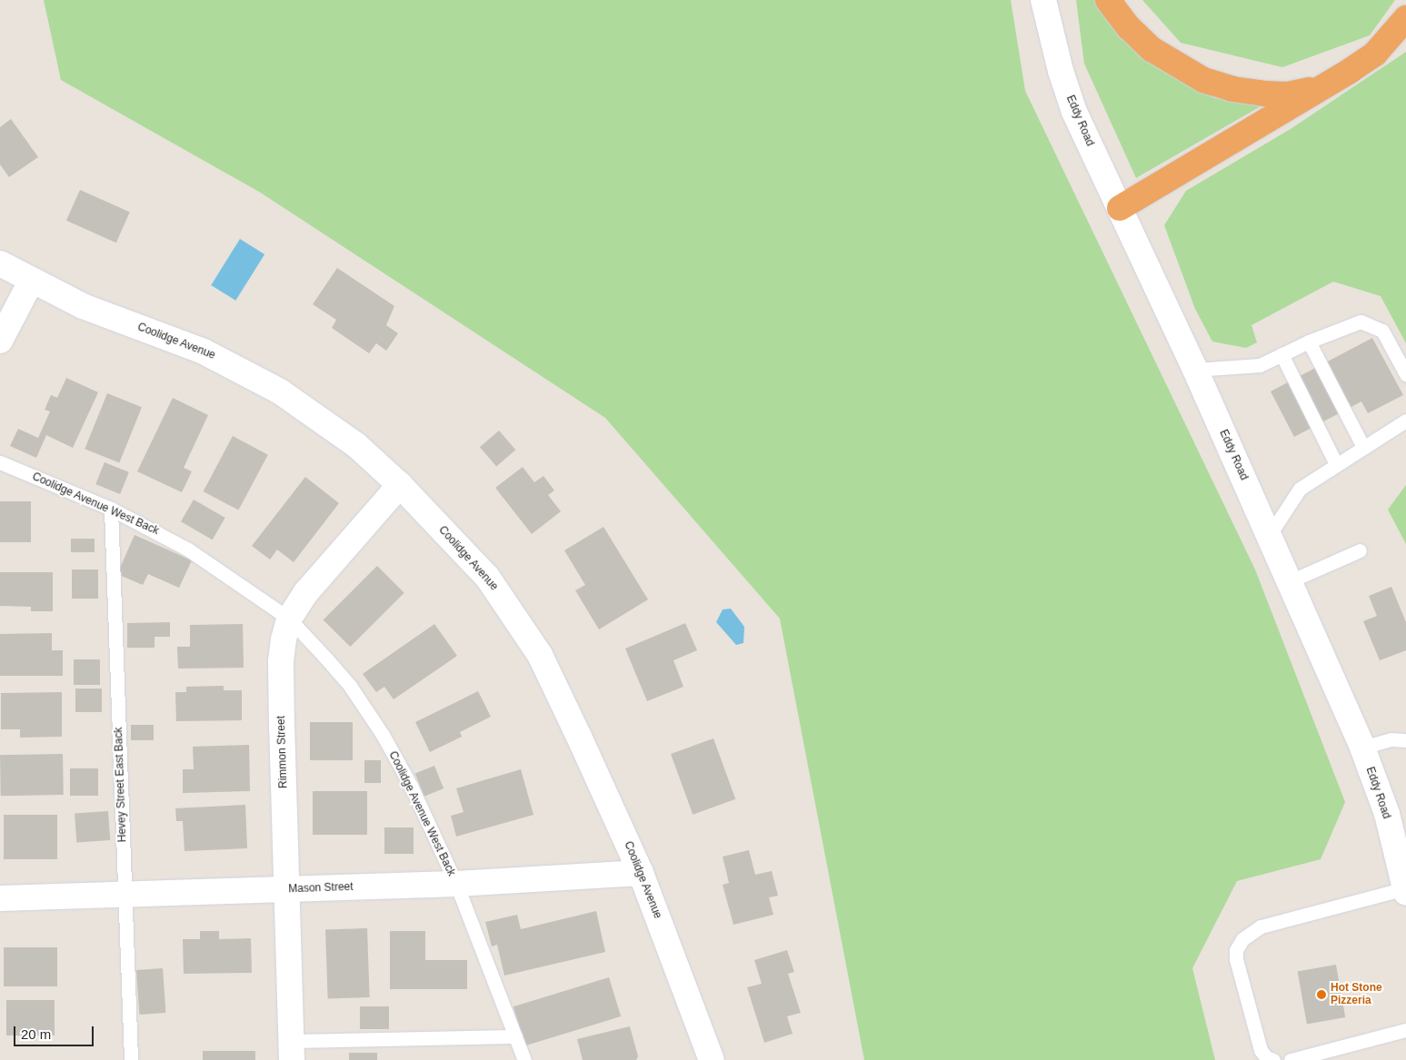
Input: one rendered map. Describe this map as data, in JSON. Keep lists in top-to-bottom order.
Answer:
{
  "streets": {
    "street": [
      "Eddy Road",
      "Coolidge Avenue",
      "Rimmon Street",
      "Mason Street"
    ],
    "lane": ["Coolidge Avenue West Back", "Hevey Street East Back"]
  },
  "crossings": [
    ["Coolidge Avenue", "Rimmon Street"],
    ["Coolidge Avenue", "Mason Street"],
    ["Coolidge Avenue West Back", "Rimmon Street"],
    ["Coolidge Avenue West Back", "Hevey Street East Back"],
    ["Coolidge Avenue West Back", "Mason Street"],
    ["Rimmon Street", "Mason Street"],
    ["Hevey Street East Back", "Mason Street"]
  ],
  "places": ["Hot Stone Pizzeria"],
  "scale_bar": "20 m"
}
